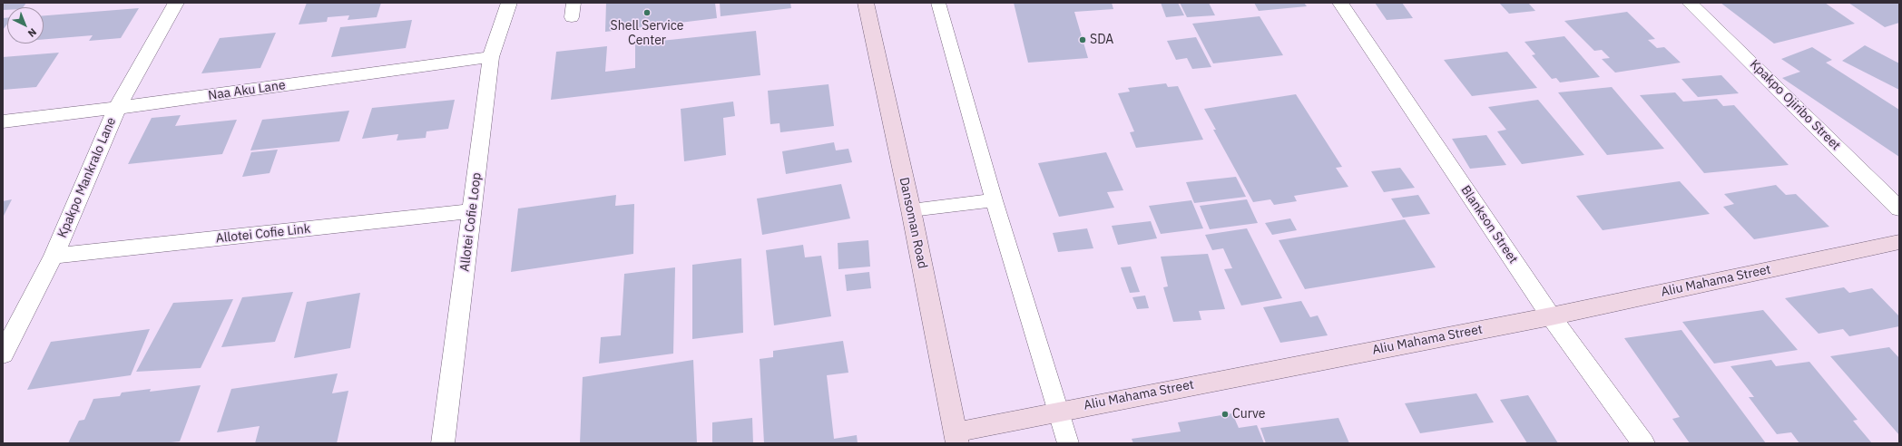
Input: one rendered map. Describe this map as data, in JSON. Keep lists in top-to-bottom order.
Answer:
{
  "streets": {
    "street": [
      "Naa Aku Lane",
      "Kpakpo Ojiribo Street",
      "Kpakpo Mankralo Lane",
      "Allotei Cofie Loop",
      "Dansoman Road",
      "Blankson Street",
      "Allotei Cofie Link",
      "Aliu Mahama Street"
    ]
  },
  "crossings": [
    ["Naa Aku Lane", "Kpakpo Mankralo Lane"],
    ["Naa Aku Lane", "Allotei Cofie Loop"],
    ["Kpakpo Mankralo Lane", "Allotei Cofie Link"],
    ["Allotei Cofie Loop", "Allotei Cofie Link"],
    ["Dansoman Road", "Aliu Mahama Street"],
    ["Blankson Street", "Aliu Mahama Street"]
  ],
  "places": ["Shell Service Center", "SDA", "Curve"],
  "north": "bottom right"
}
